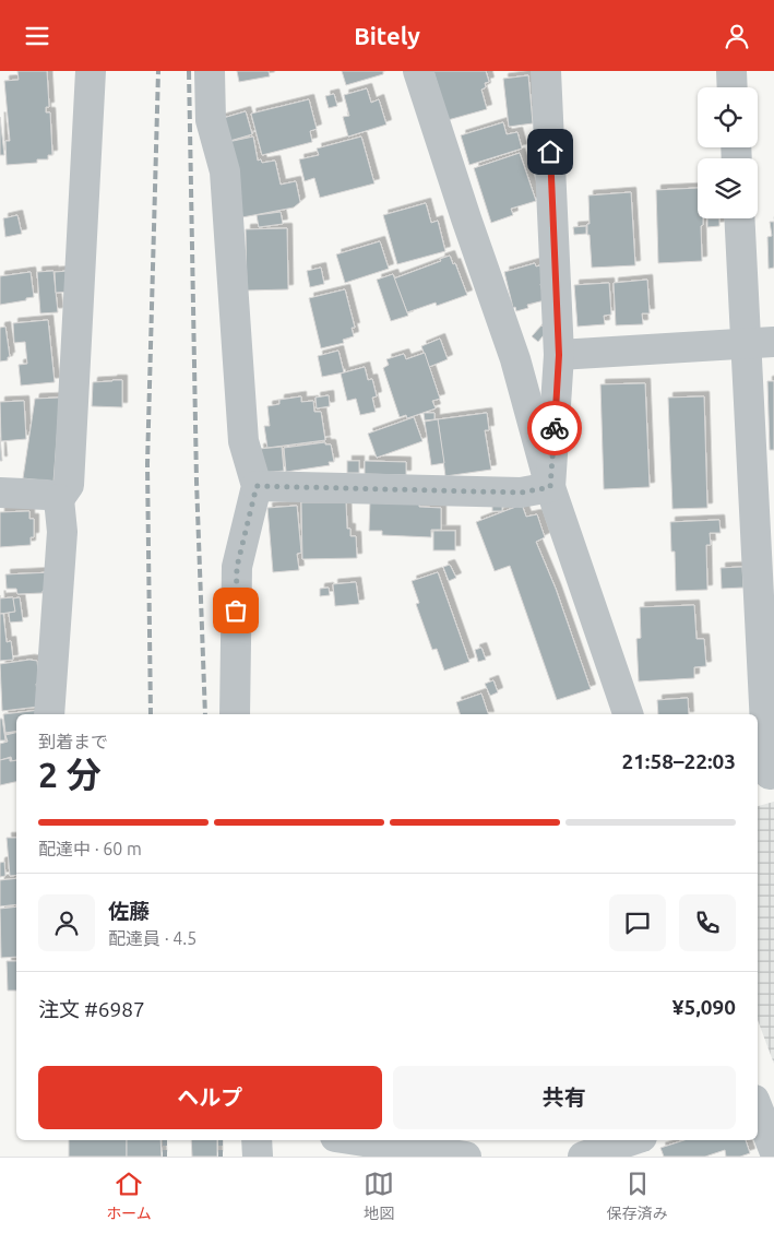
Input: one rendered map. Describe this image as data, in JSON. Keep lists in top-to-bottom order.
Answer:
{
  "page": {
    "header": "Bitely",
    "heading": ["2 分", "到着まで", "21:58–22:03"],
    "panel": [
      "佐藤",
      "配達員 · 4.5",
      "注文 #6987",
      "¥5,090"
    ],
    "bar": "配達中 · 60 m",
    "buttons": ["ヘルプ", "共有"],
    "tabs": ["ホーム", "地図", "保存済み"]
  }
}
